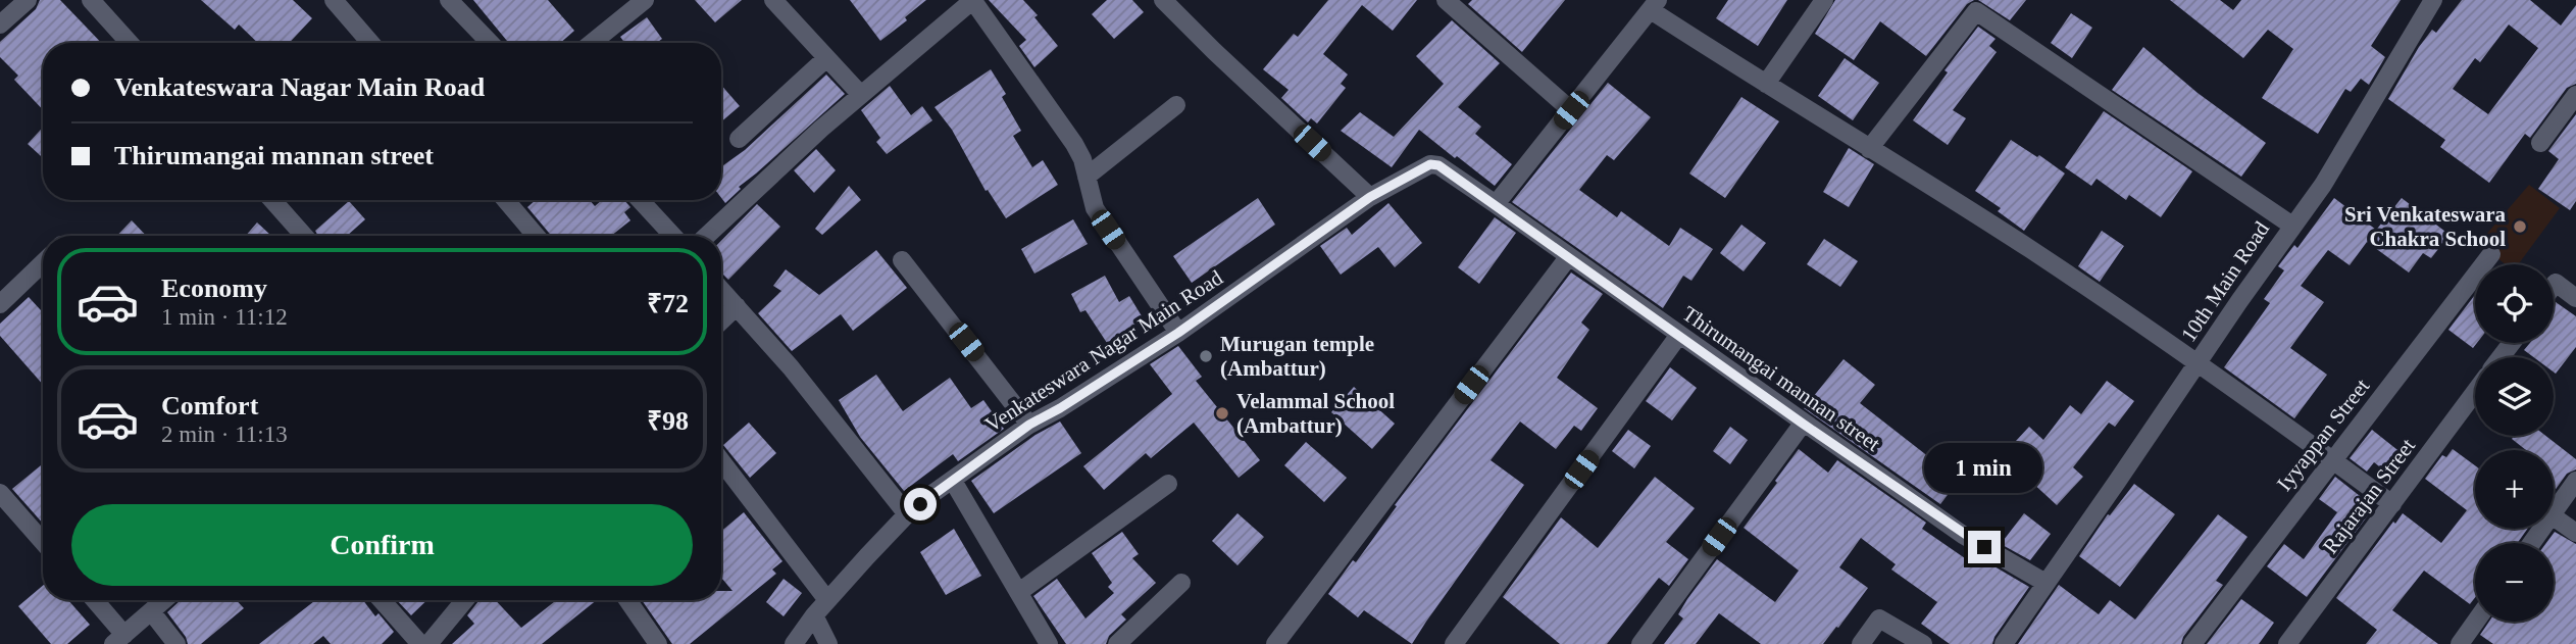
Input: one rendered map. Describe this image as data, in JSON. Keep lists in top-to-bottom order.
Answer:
{
  "streets": {
    "street": [
      "10th Main Road",
      "Venkateswara Nagar Main Road",
      "Thirumangai mannan street",
      "Iyyappan Street",
      "Rajarajan Street"
    ]
  },
  "crossings": [
    ["10th Main Road", "Thirumangai mannan street"],
    ["Venkateswara Nagar Main Road", "Thirumangai mannan street"]
  ],
  "places": ["Sri Venkateswara Chakra School", "Murugan temple (Ambattur)", "Velammal School (Ambattur)"],
  "page": {
    "banner": ["Venkateswara Nagar Main Road", "Thirumangai mannan street"],
    "list": [
      {
        "name": "Economy",
        "note": "1 min · 11:12",
        "value": "₹72"
      },
      {
        "name": "Comfort",
        "note": "2 min · 11:13",
        "value": "₹98"
      }
    ],
    "map_buttons": ["+", "−"],
    "bubble": "1 min",
    "buttons": "Confirm"
  }
}
